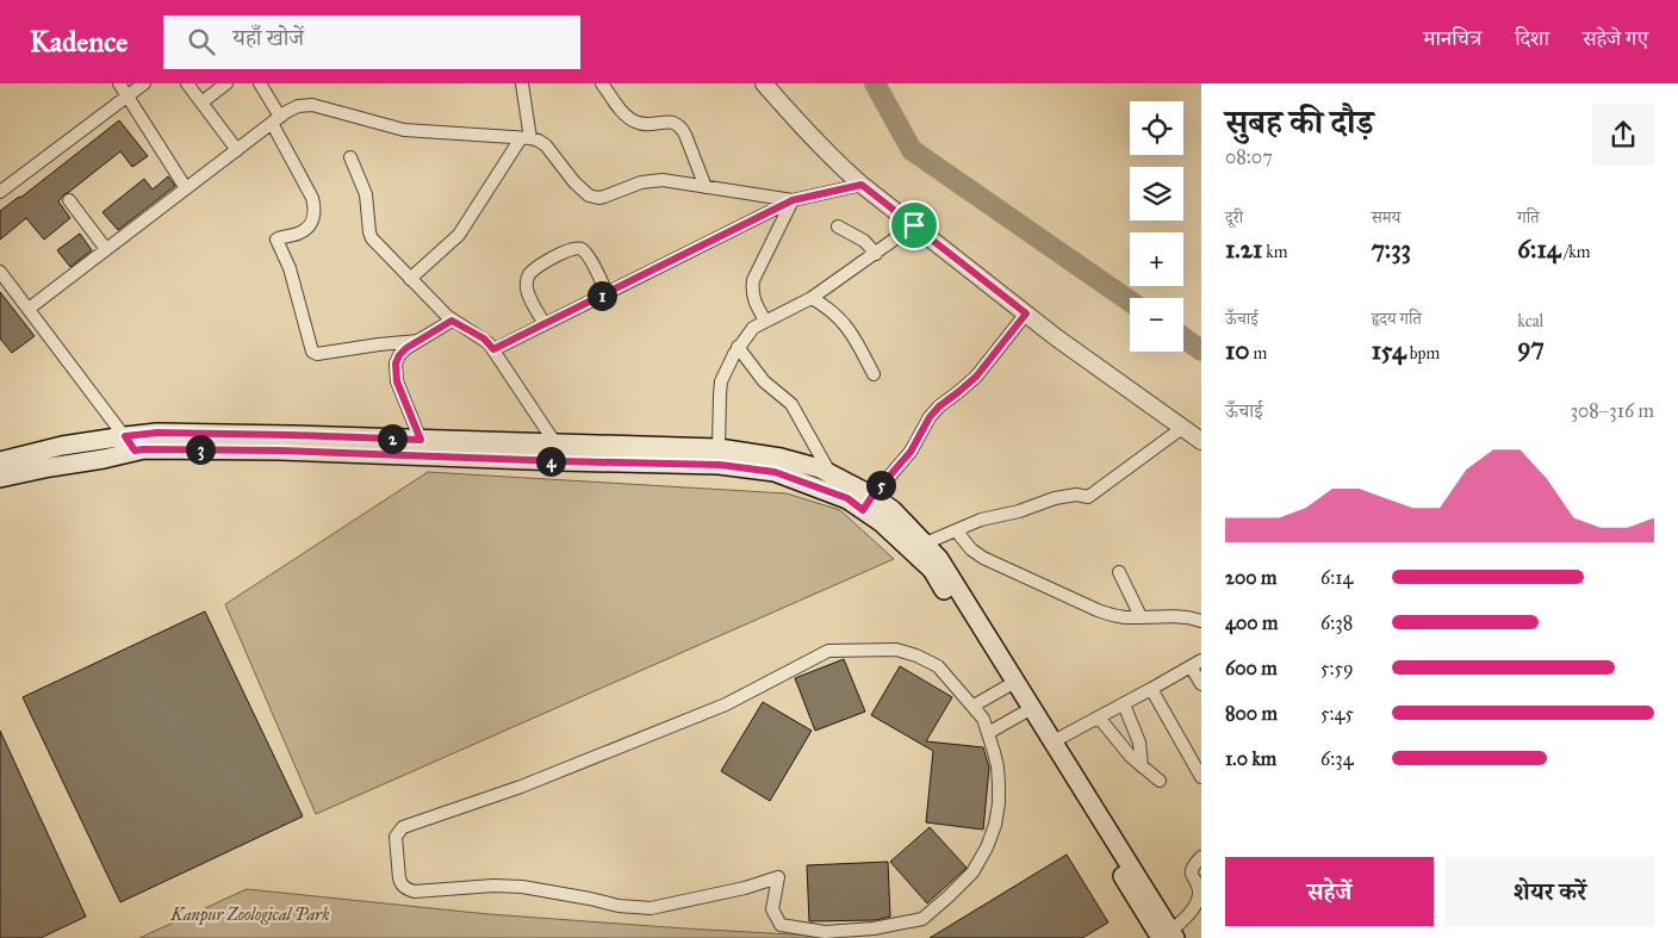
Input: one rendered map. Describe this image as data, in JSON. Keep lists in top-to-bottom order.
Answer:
{
  "parks": ["Kanpur Zoological Park"],
  "page": {
    "header": "Kadence",
    "search": "यहाँ खोजें",
    "nav": ["मानचित्र", "दिशा", "सहेजे गए"],
    "heading": ["सुबह की दौड़", "08:07"],
    "map_buttons": ["+", "−"],
    "stats": [
      ["दूरी", "1.21 km"],
      ["समय", "7:33"],
      ["गति", "6:14 /km"],
      ["ऊँचाई", "10 m"],
      ["हृदय गति", "154 bpm"],
      ["kcal", "97"]
    ],
    "pins": [
      "1",
      "2",
      "3",
      "4",
      "5"
    ],
    "chart": ["ऊँचाई", "308–316 m"],
    "list": [
      {
        "name": "200 m",
        "note": "6:14"
      },
      {
        "name": "400 m",
        "note": "6:38"
      },
      {
        "name": "600 m",
        "note": "5:59"
      },
      {
        "name": "800 m",
        "note": "5:45"
      },
      {
        "name": "1.0 km",
        "note": "6:34"
      }
    ],
    "buttons": ["सहेजें", "शेयर करें"]
  }
}
